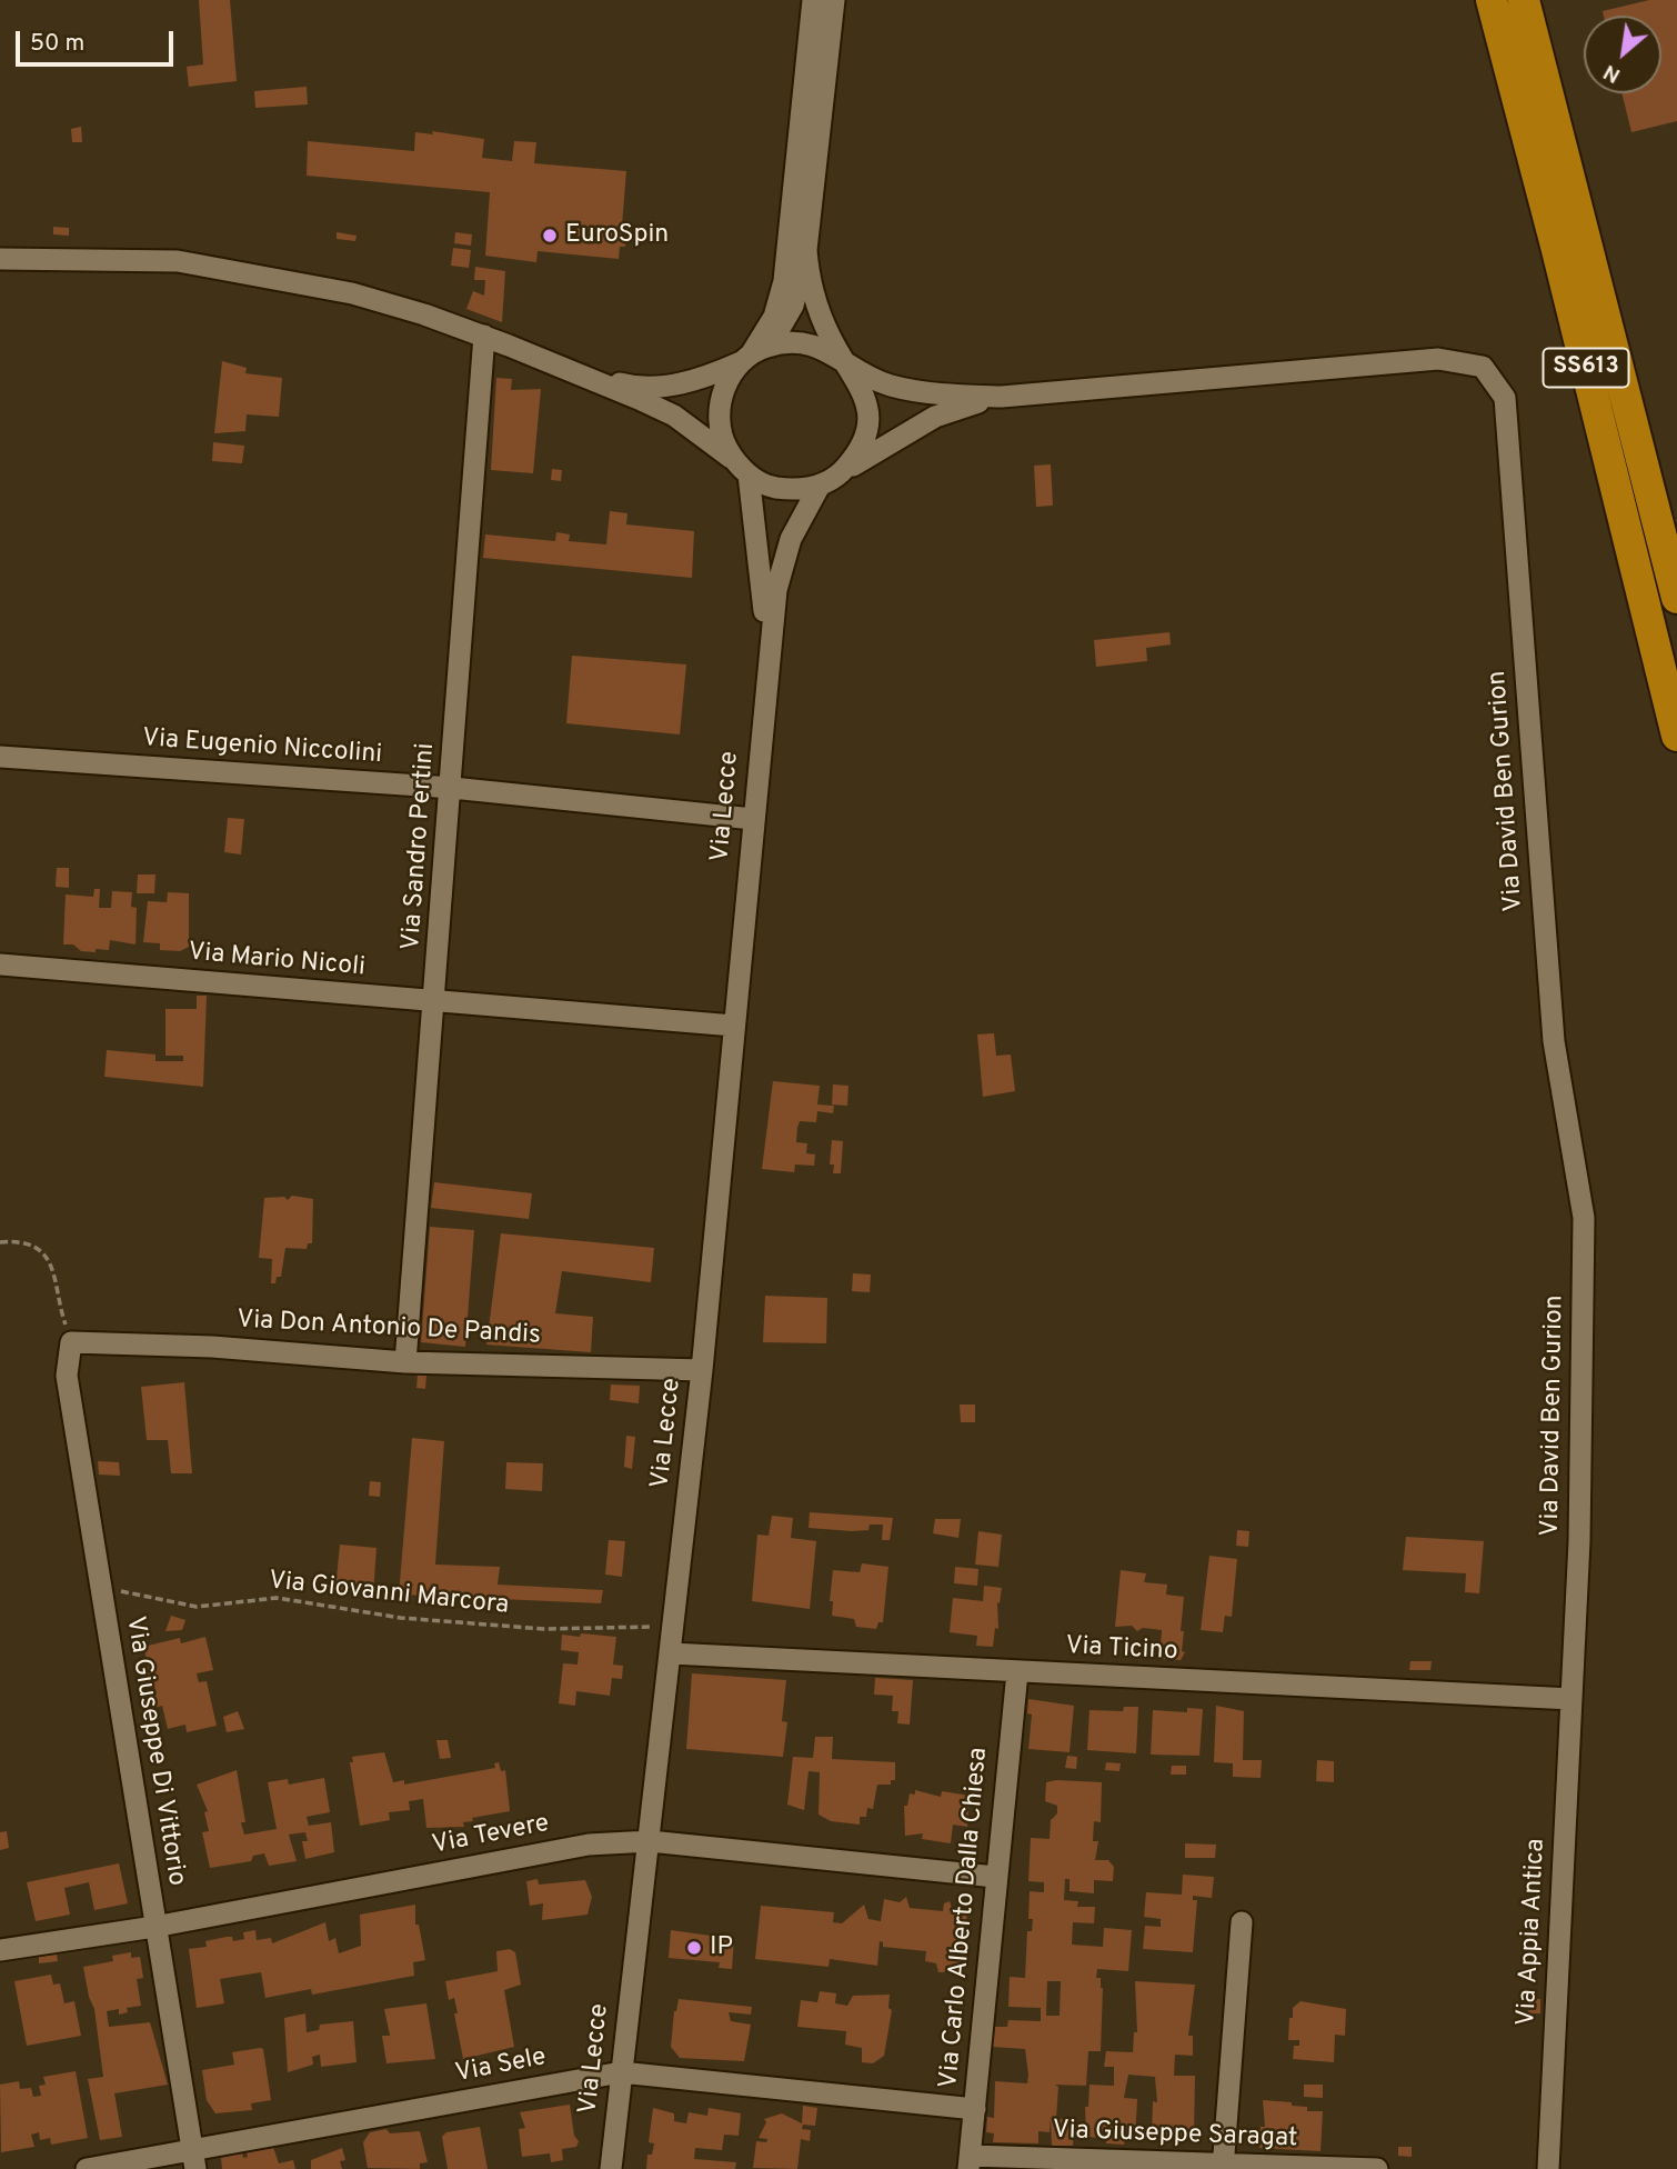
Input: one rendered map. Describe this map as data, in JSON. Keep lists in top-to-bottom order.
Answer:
{
  "streets": {
    "highway": ["SS613"],
    "street": [
      "Via Eugenio Niccolini",
      "Via David Ben Gurion",
      "Via Lecce",
      "Via Sandro Pertini",
      "Via Mario Nicoli",
      "Via Don Antonio De Pandis",
      "Via Ticino",
      "Via Giuseppe Di Vittorio",
      "Via Tevere",
      "Via Carlo Alberto Dalla Chiesa",
      "Via Appia Antica",
      "Via Sele",
      "Via Giuseppe Saragat"
    ],
    "path": ["Via Giovanni Marcora"]
  },
  "crossings": [
    ["Via Eugenio Niccolini", "Via Lecce"],
    ["Via Eugenio Niccolini", "Via Sandro Pertini"],
    ["Via David Ben Gurion", "Via Lecce"],
    ["Via David Ben Gurion", "Via Ticino"],
    ["Via David Ben Gurion", "Via Appia Antica"],
    ["Via Lecce", "Via Mario Nicoli"],
    ["Via Lecce", "Via Don Antonio De Pandis"],
    ["Via Lecce", "Via Giovanni Marcora"],
    ["Via Lecce", "Via Ticino"],
    ["Via Lecce", "Via Tevere"],
    ["Via Lecce", "Via Sele"],
    ["Via Sandro Pertini", "Via Mario Nicoli"],
    ["Via Sandro Pertini", "Via Don Antonio De Pandis"],
    ["Via Don Antonio De Pandis", "Via Giuseppe Di Vittorio"],
    ["Via Giovanni Marcora", "Via Giuseppe Di Vittorio"],
    ["Via Ticino", "Via Carlo Alberto Dalla Chiesa"],
    ["Via Ticino", "Via Appia Antica"],
    ["Via Giuseppe Di Vittorio", "Via Tevere"],
    ["Via Giuseppe Di Vittorio", "Via Sele"],
    ["Via Tevere", "Via Carlo Alberto Dalla Chiesa"],
    ["Via Carlo Alberto Dalla Chiesa", "Via Sele"],
    ["Via Carlo Alberto Dalla Chiesa", "Via Giuseppe Saragat"]
  ],
  "places": ["EuroSpin", "IP"],
  "scale_bar": "50 m",
  "north": "bottom left"
}
